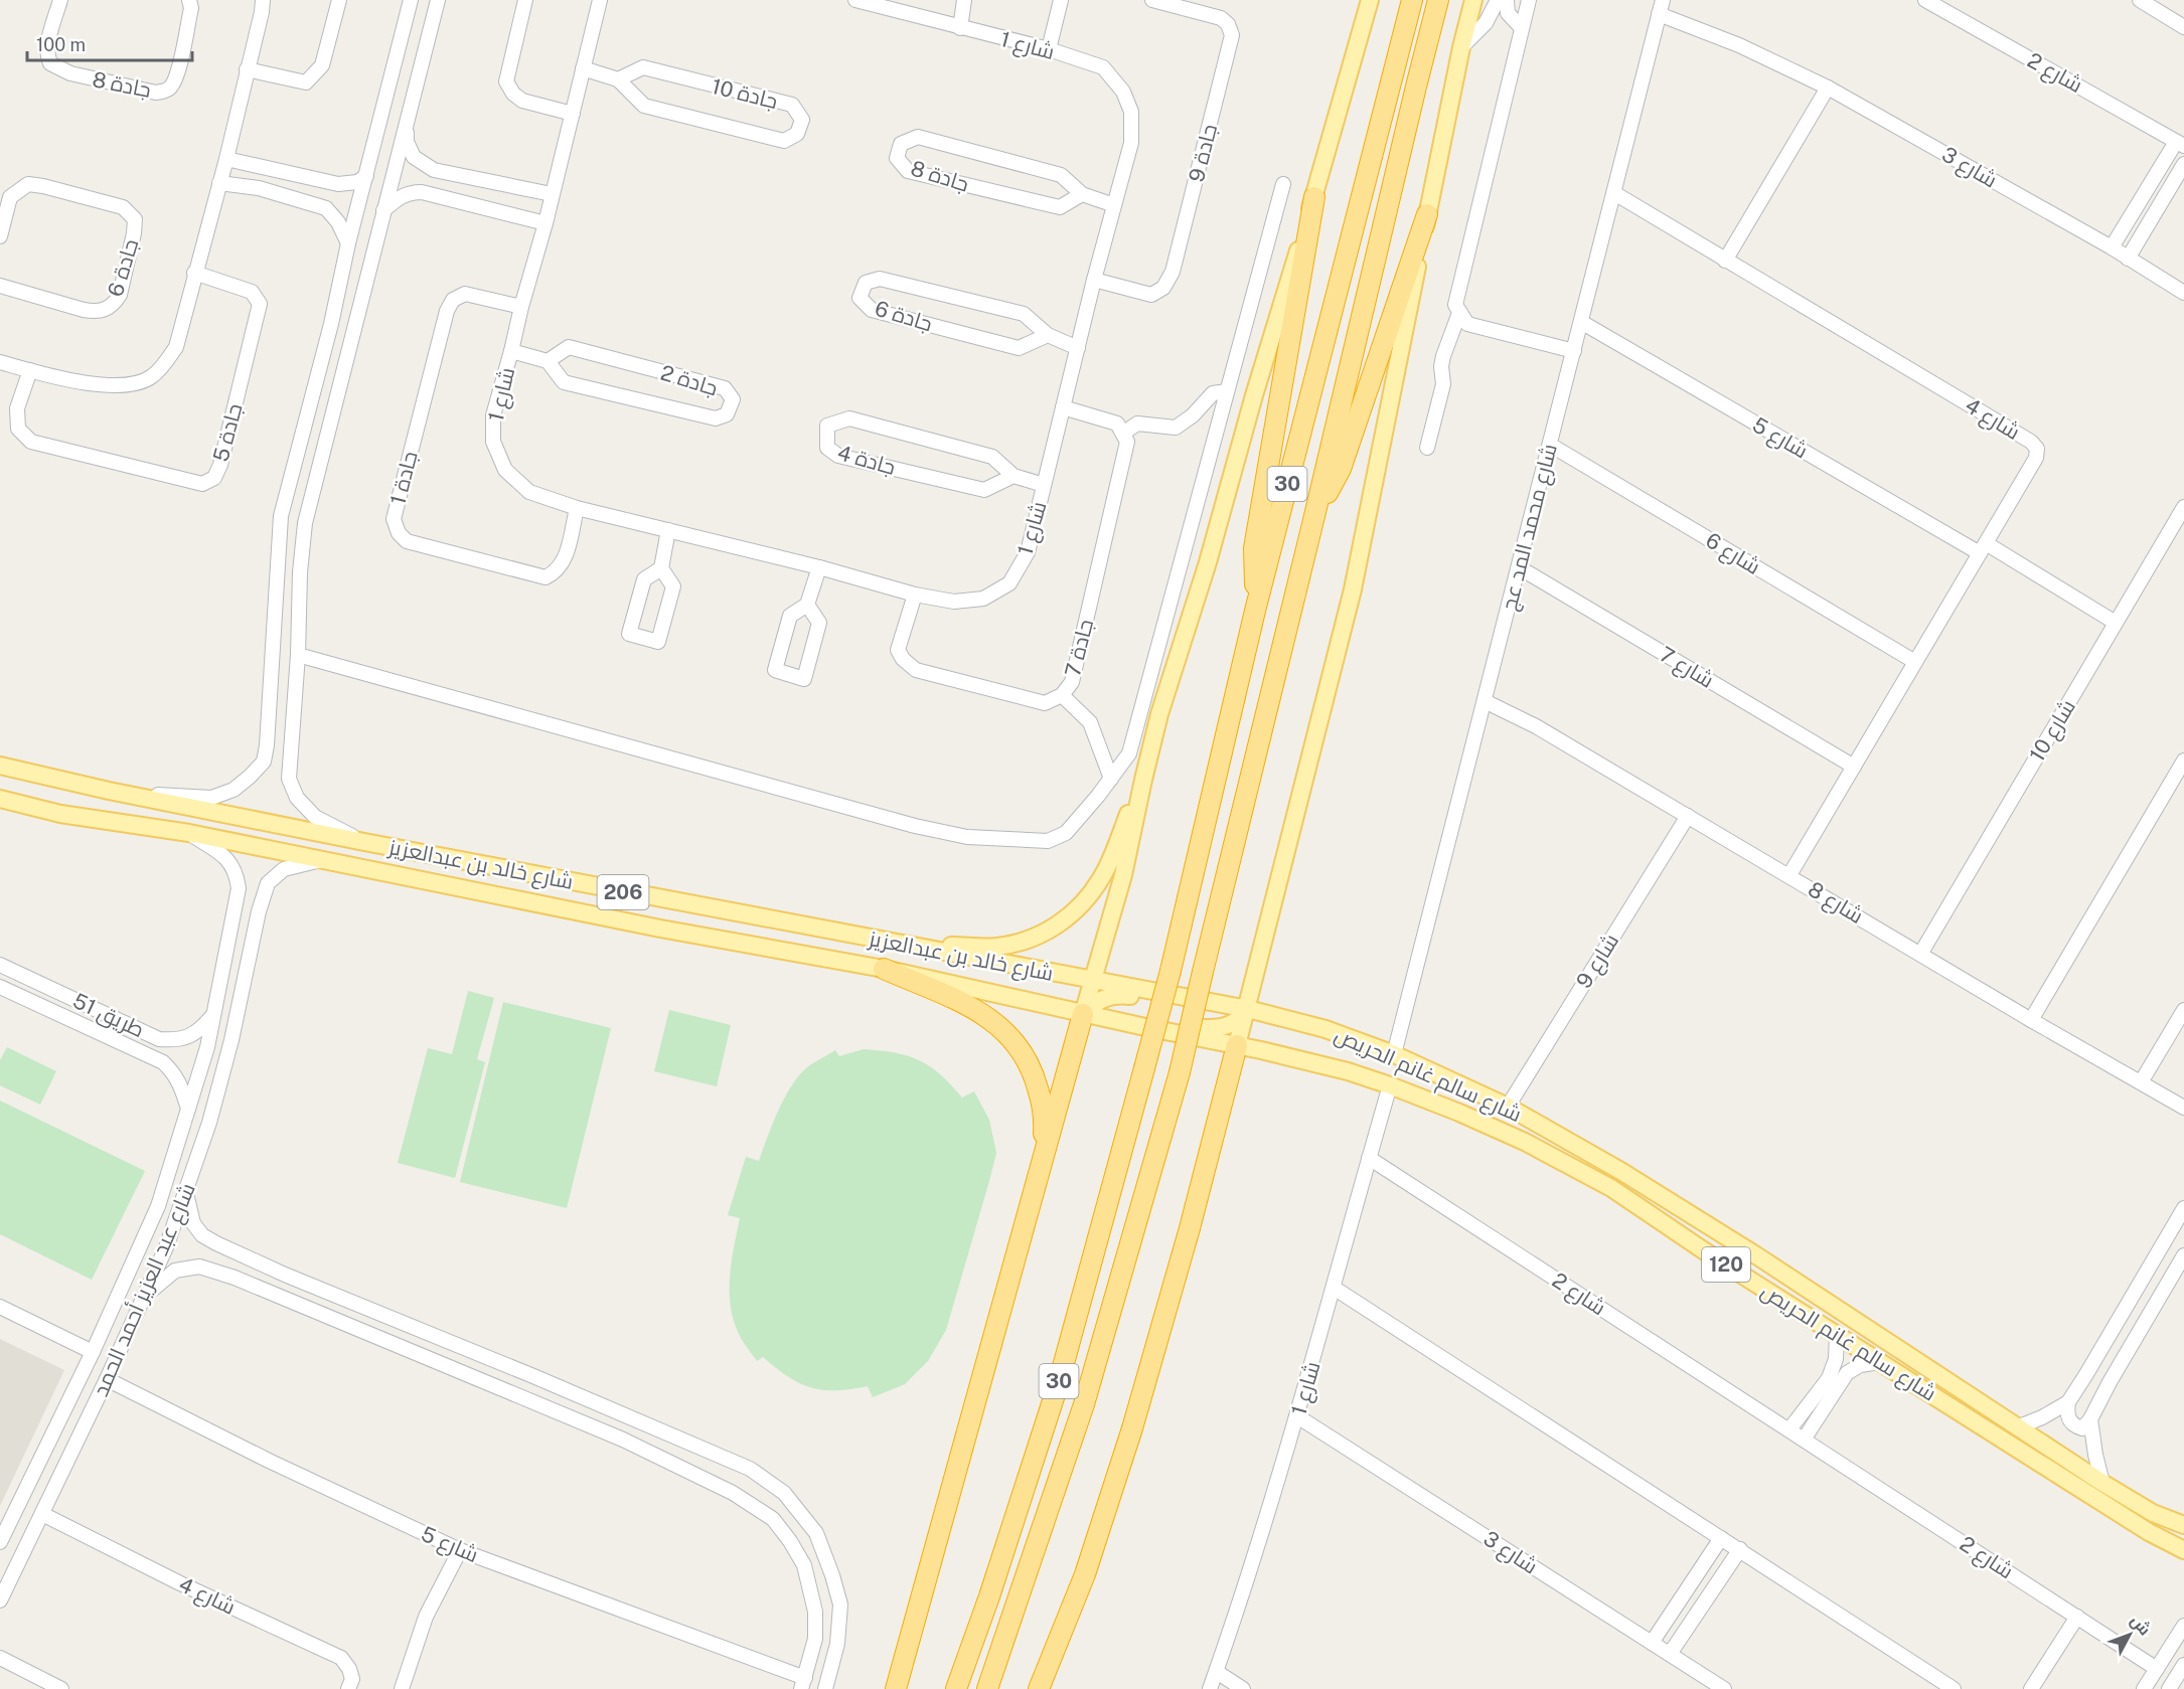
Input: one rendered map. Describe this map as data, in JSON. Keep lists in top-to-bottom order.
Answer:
{
  "streets": {
    "highway": ["30"],
    "main road": [
      "شارع خالد بن عبدالعزيز",
      "206",
      "شارع سالم غانم الحريص",
      "120"
    ],
    "street": [
      "شارع 1",
      "شارع 2",
      "جادة 8",
      "جادة 10",
      "جادة 9",
      "شارع 3",
      "جادة 6",
      "جادة 2",
      "شارع 4",
      "جادة 5",
      "شارع 5",
      "جادة 4",
      "جادة 1",
      "شارع محمد المد عج",
      "شارع 6",
      "جادة 7",
      "شارع 7",
      "شارع 10",
      "شارع 8",
      "شارع 9",
      "طريق 51",
      "شارع عبد العزيز أحمد الحمد"
    ]
  },
  "crossings": [
    ["شارع 1", "شارع 2"],
    ["شارع 1", "جادة 8"],
    ["شارع 1", "جادة 10"],
    ["شارع 1", "جادة 9"],
    ["شارع 1", "شارع 3"],
    ["شارع 1", "جادة 6"],
    ["شارع 1", "جادة 4"],
    ["شارع 1", "جادة 1"],
    ["شارع 1", "جادة 7"],
    ["شارع 1", "شارع سالم غانم الحريص"],
    ["شارع 3", "شارع محمد المد عج"],
    ["شارع 4", "شارع 5"],
    ["شارع 4", "شارع محمد المد عج"],
    ["شارع 4", "شارع 6"],
    ["شارع 4", "شارع 7"],
    ["شارع 4", "شارع 8"],
    ["شارع 4", "شارع عبد العزيز أحمد الحمد"],
    ["شارع 5", "شارع محمد المد عج"],
    ["شارع 5", "شارع 10"],
    ["شارع 5", "شارع عبد العزيز أحمد الحمد"],
    ["شارع محمد المد عج", "شارع 6"],
    ["شارع محمد المد عج", "شارع 7"],
    ["شارع محمد المد عج", "شارع 8"],
    ["شارع محمد المد عج", "شارع سالم غانم الحريص"],
    ["شارع 10", "شارع 8"],
    ["شارع خالد بن عبدالعزيز", "شارع سالم غانم الحريص"],
    ["شارع خالد بن عبدالعزيز", "شارع عبد العزيز أحمد الحمد"],
    ["شارع 8", "شارع 9"],
    ["شارع 9", "شارع سالم غانم الحريص"],
    ["طريق 51", "شارع عبد العزيز أحمد الحمد"]
  ],
  "scale_bar": "100 m",
  "north": "top right"
}
